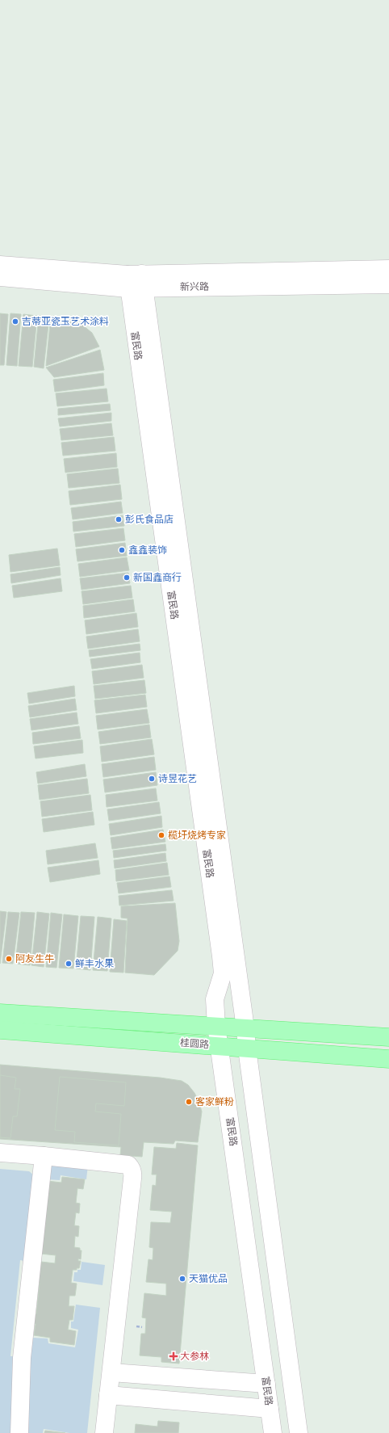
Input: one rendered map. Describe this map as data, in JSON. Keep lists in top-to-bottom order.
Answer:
{
  "streets": {
    "main road": ["桂圆路"],
    "street": ["新兴路", "富民路"]
  },
  "crossings": [
    ["新兴路", "富民路"],
    ["富民路", "桂圆路"]
  ],
  "places": {
    "other": [
      "吉蒂亚瓷玉艺术涂料",
      "彭氏食品店",
      "鑫鑫装饰",
      "新国鑫商行",
      "诗昱花艺",
      "榄圩烧烤专家",
      "阿友生牛",
      "鲜丰水果",
      "客家鲜粉",
      "天猫优品"
    ],
    "health": ["大参林"]
  }
}
